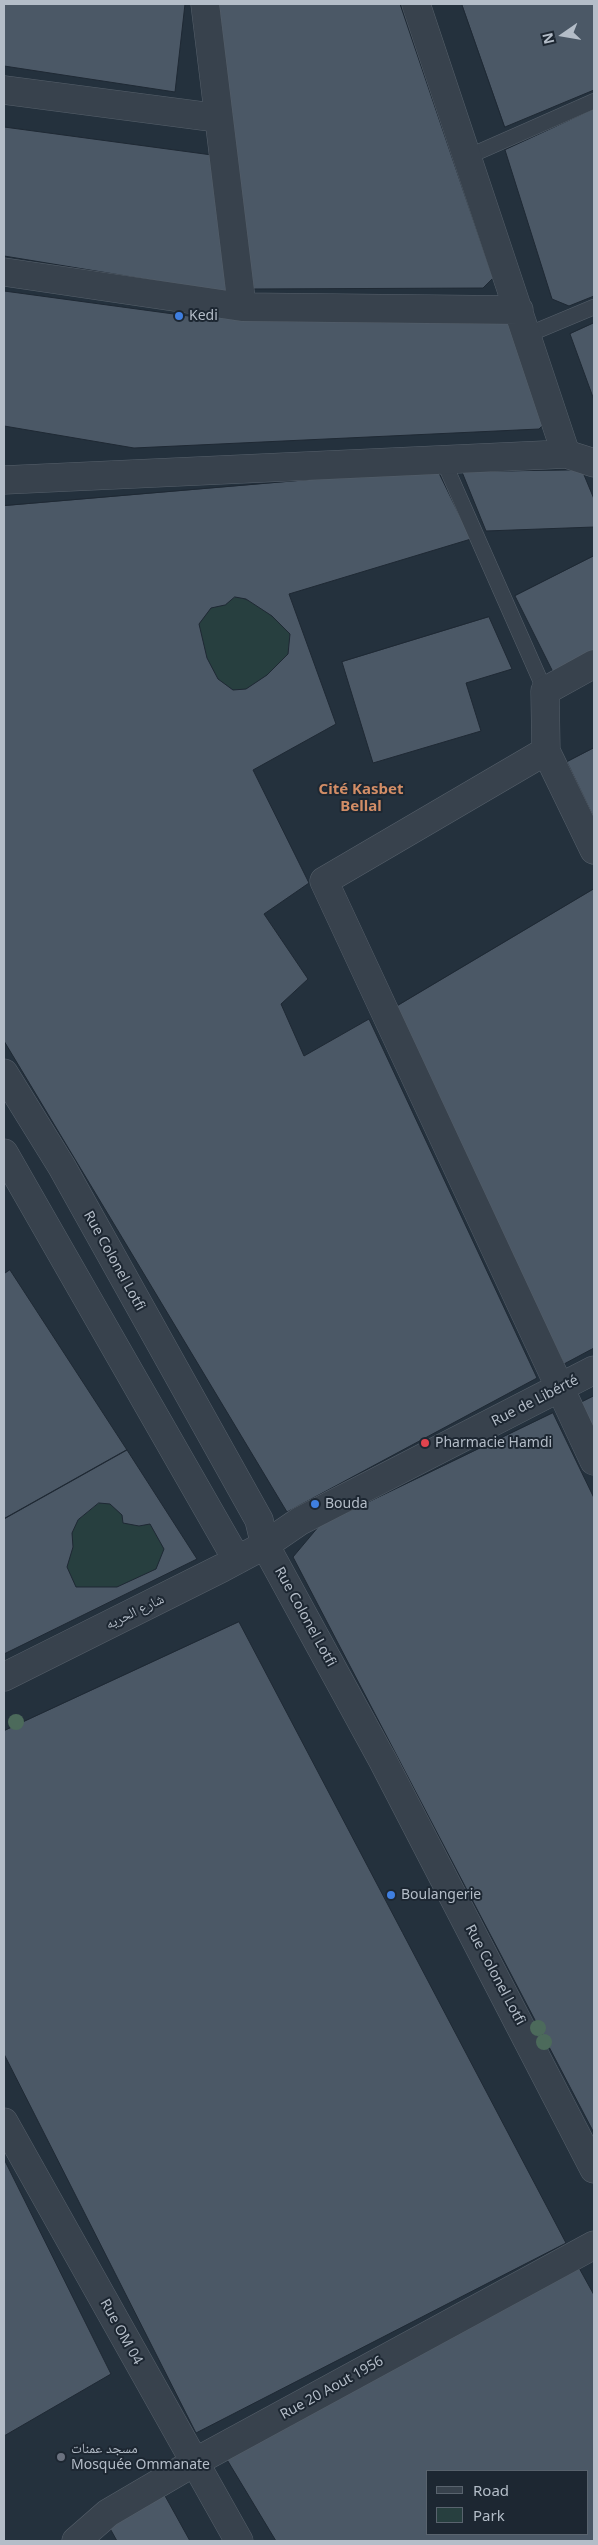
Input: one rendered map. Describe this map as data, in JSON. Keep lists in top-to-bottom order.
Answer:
{
  "streets": {
    "street": [
      "Rue Colonel Lotfi",
      "Rue de Libérté",
      "شارع الحريه",
      "Rue OM 04",
      "Rue 20 Aout 1956"
    ]
  },
  "crossings": [
    ["Rue Colonel Lotfi", "Rue de Libérté"],
    ["Rue Colonel Lotfi", "شارع الحريه"],
    ["Rue de Libérté", "شارع الحريه"],
    ["Rue OM 04", "Rue 20 Aout 1956"]
  ],
  "districts": ["Cité Kasbet Bellal"],
  "places": [
    "Kedi",
    "Pharmacie Hamdi",
    "Bouda",
    "Boulangerie",
    "مسجد عمنات Mosquée Ommanate"
  ],
  "legend": ["Road", "Park"],
  "north": "left"
}
